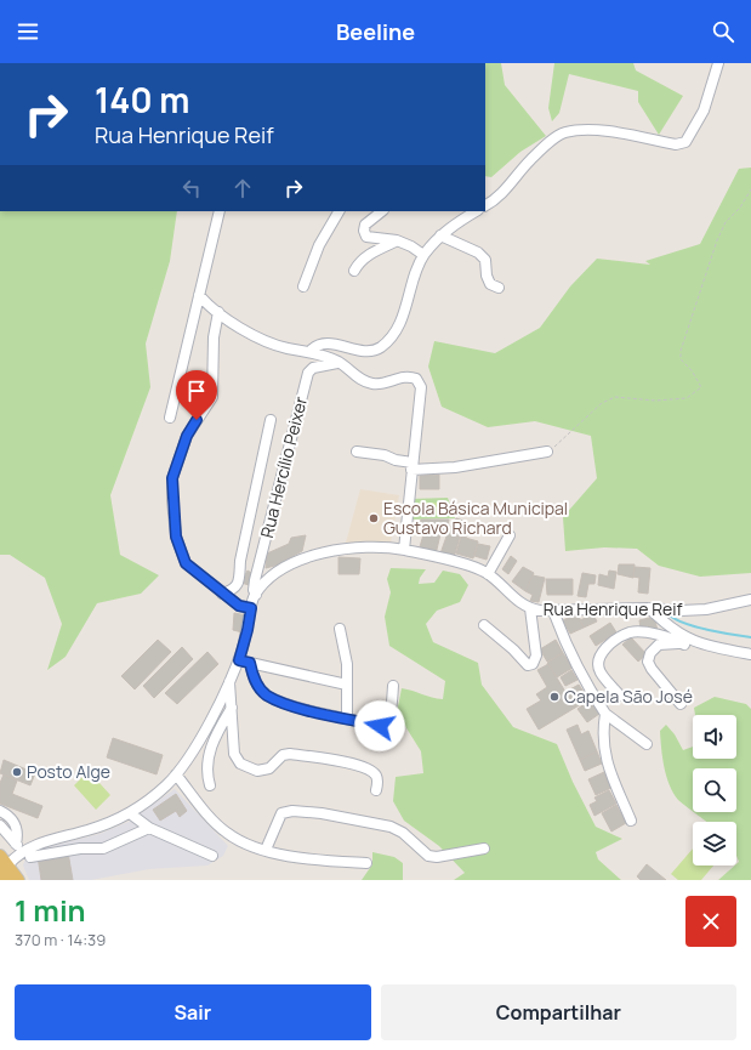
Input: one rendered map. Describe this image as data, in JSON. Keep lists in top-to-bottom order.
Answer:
{
  "streets": {
    "street": ["Rua Hercílio Peixer", "Rua Henrique Reif"]
  },
  "crossings": [
    ["Rua Hercílio Peixer", "Rua Henrique Reif"]
  ],
  "places": ["Escola Básica Municipal Gustavo Richard", "Capela São José", "Posto Alge"],
  "page": {
    "header": "Beeline",
    "turn": ["140 m", "Rua Henrique Reif"],
    "heading": ["1 min", "370 m · 14:39"],
    "buttons": ["Sair", "Compartilhar"]
  }
}
